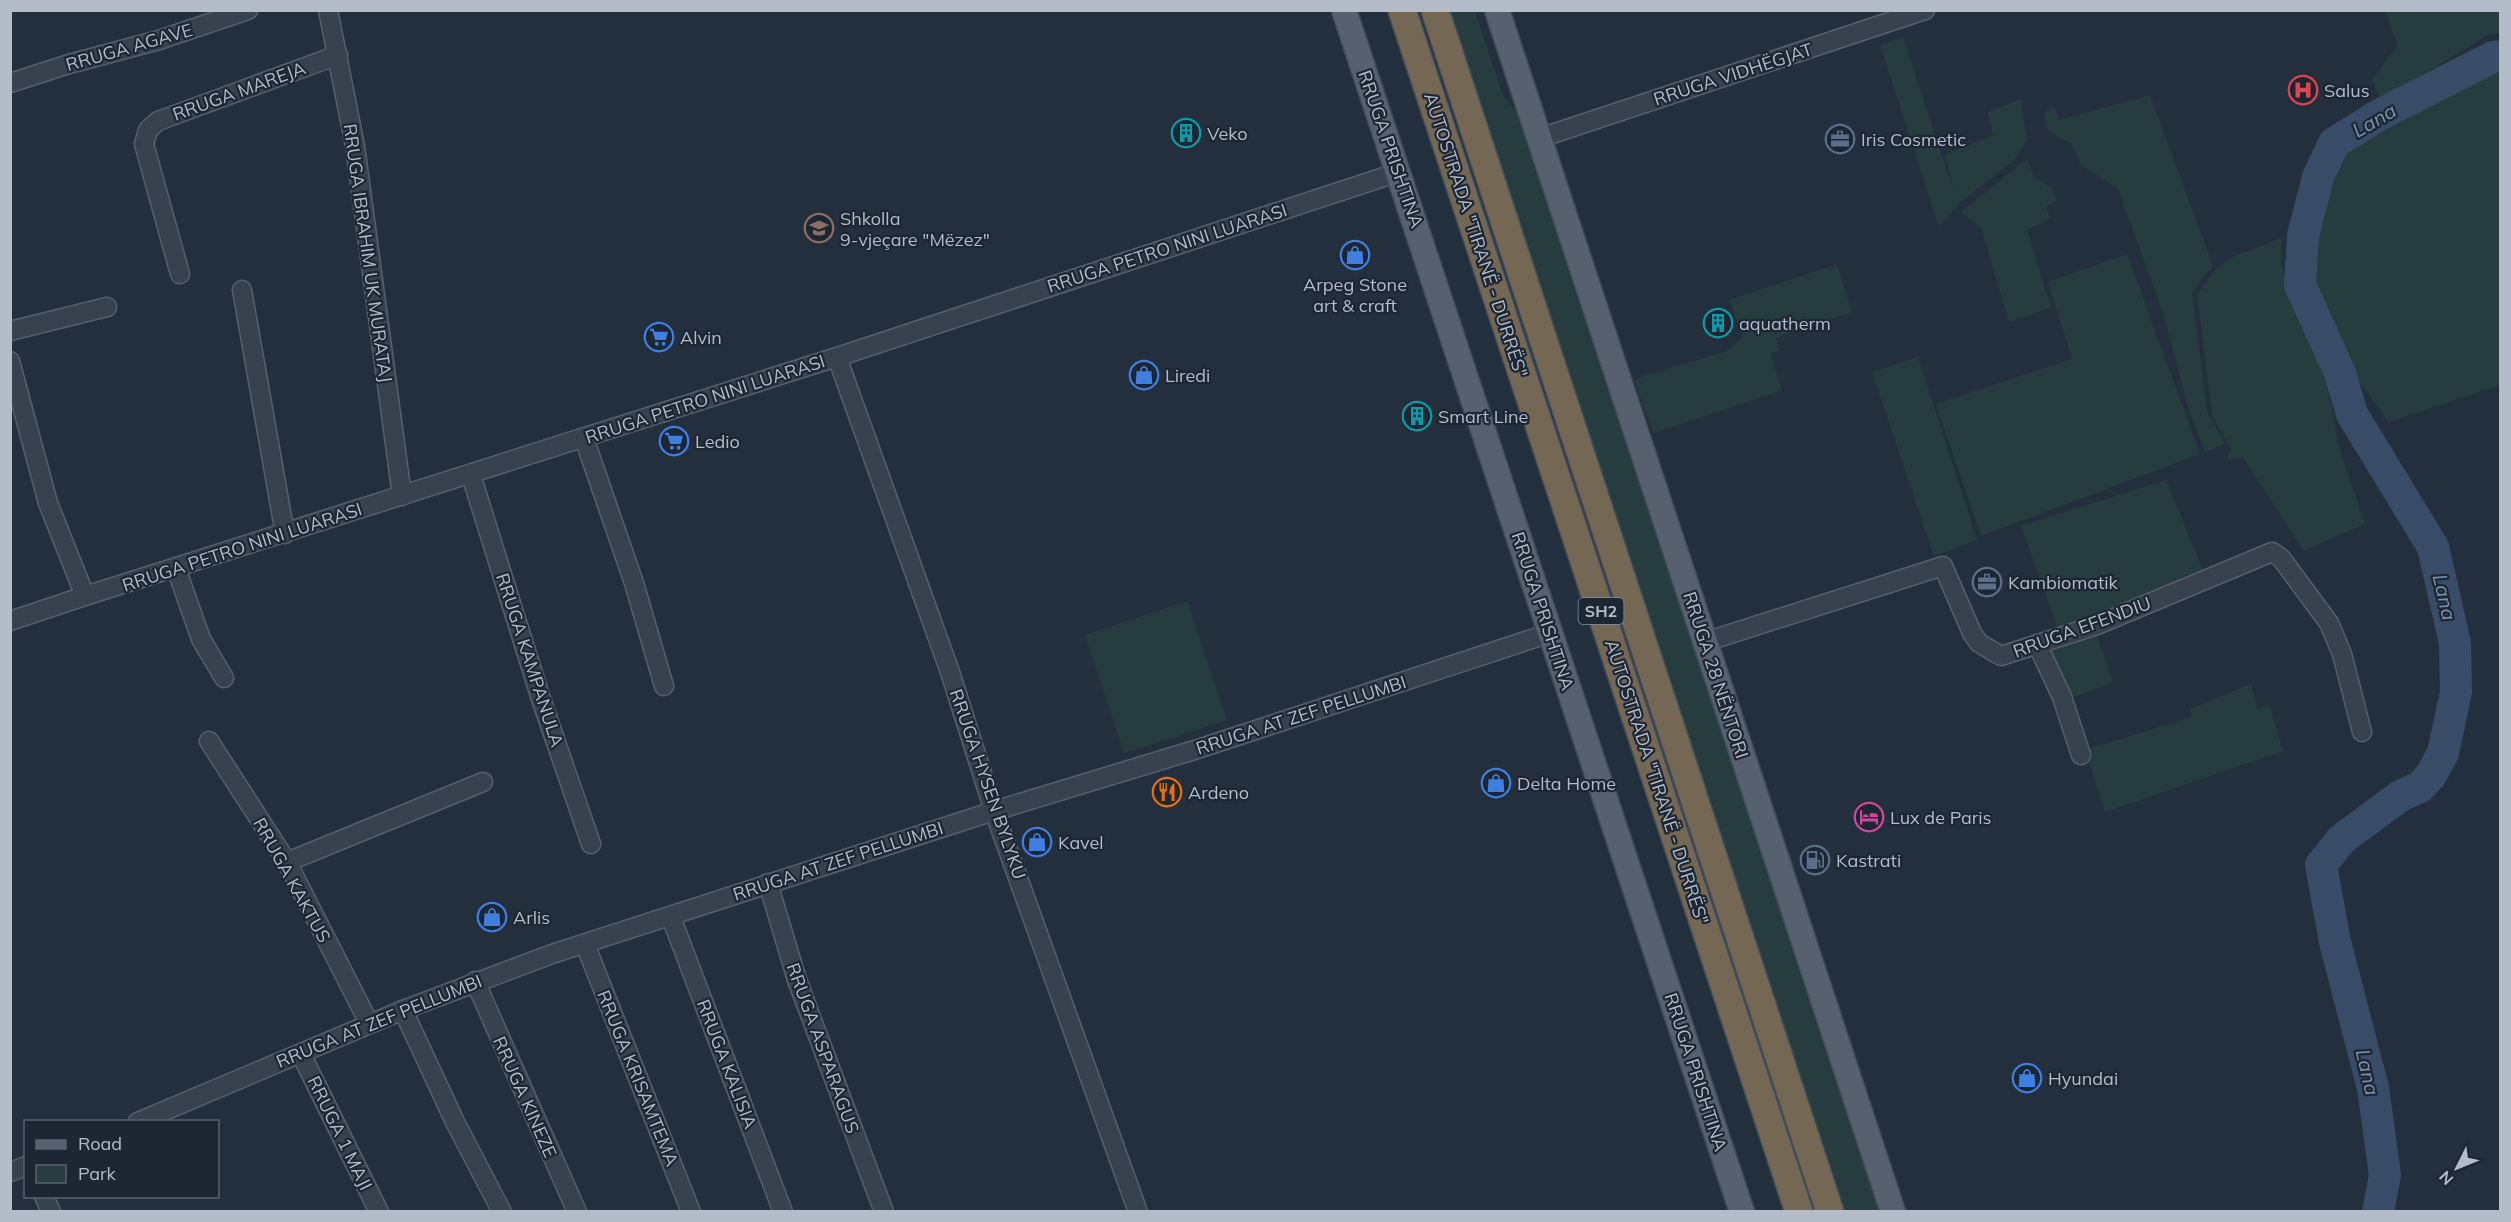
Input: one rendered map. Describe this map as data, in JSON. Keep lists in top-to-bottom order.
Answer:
{
  "streets": {
    "highway": ["AUTOSTRADA \"TIRANË - DURRËS\"", "SH2"],
    "main road": ["RRUGA PRISHTINA", "RRUGA 28 NËNTORI"],
    "street": [
      "RRUGA AGAVE",
      "RRUGA VIDHËGJAT",
      "RRUGA MAREJA",
      "RRUGA PETRO NINI LUARASI",
      "RRUGA IBRAHIM UK MURATAJ",
      "RRUGA EFENDIU",
      "RRUGA KAMPANULA",
      "RRUGA AT ZEF PELLUMBI",
      "RRUGA HYSEN BYLYKU",
      "RRUGA KAKTUS",
      "RRUGA ASPARAGUS",
      "RRUGA KALISIA",
      "RRUGA KRISAMTEMA",
      "RRUGA KINEZE",
      "RRUGA 1 MAJI"
    ]
  },
  "crossings": [
    ["RRUGA VIDHËGJAT", "RRUGA 28 NËNTORI"],
    ["RRUGA MAREJA", "RRUGA IBRAHIM UK MURATAJ"],
    ["RRUGA PRISHTINA", "RRUGA PETRO NINI LUARASI"],
    ["RRUGA PRISHTINA", "RRUGA AT ZEF PELLUMBI"],
    ["RRUGA PETRO NINI LUARASI", "RRUGA IBRAHIM UK MURATAJ"],
    ["RRUGA PETRO NINI LUARASI", "RRUGA KAMPANULA"],
    ["RRUGA PETRO NINI LUARASI", "RRUGA HYSEN BYLYKU"],
    ["RRUGA EFENDIU", "RRUGA 28 NËNTORI"],
    ["RRUGA AT ZEF PELLUMBI", "RRUGA HYSEN BYLYKU"],
    ["RRUGA AT ZEF PELLUMBI", "RRUGA KAKTUS"],
    ["RRUGA AT ZEF PELLUMBI", "RRUGA ASPARAGUS"],
    ["RRUGA AT ZEF PELLUMBI", "RRUGA KALISIA"],
    ["RRUGA AT ZEF PELLUMBI", "RRUGA KRISAMTEMA"],
    ["RRUGA AT ZEF PELLUMBI", "RRUGA KINEZE"],
    ["RRUGA AT ZEF PELLUMBI", "RRUGA 1 MAJI"]
  ],
  "water": ["Lana"],
  "places": {
    "hospital": ["Salus"],
    "building": ["Veko", "aquatherm", "Smart Line"],
    "office": ["Iris Cosmetic", "Kambiomatik"],
    "school or university": ["Shkolla 9-vjeçare \"Mëzez\""],
    "shop": [
      "Arpeg Stone art & craft",
      "Liredi",
      "Delta Home",
      "Kavel",
      "Arlis",
      "Hyundai"
    ],
    "supermarket": ["Alvin", "Ledio"],
    "restaurant": ["Ardeno"],
    "hotel": ["Lux de Paris"],
    "fuel station": ["Kastrati"]
  },
  "legend": ["Road", "Park"],
  "north": "bottom left"
}
